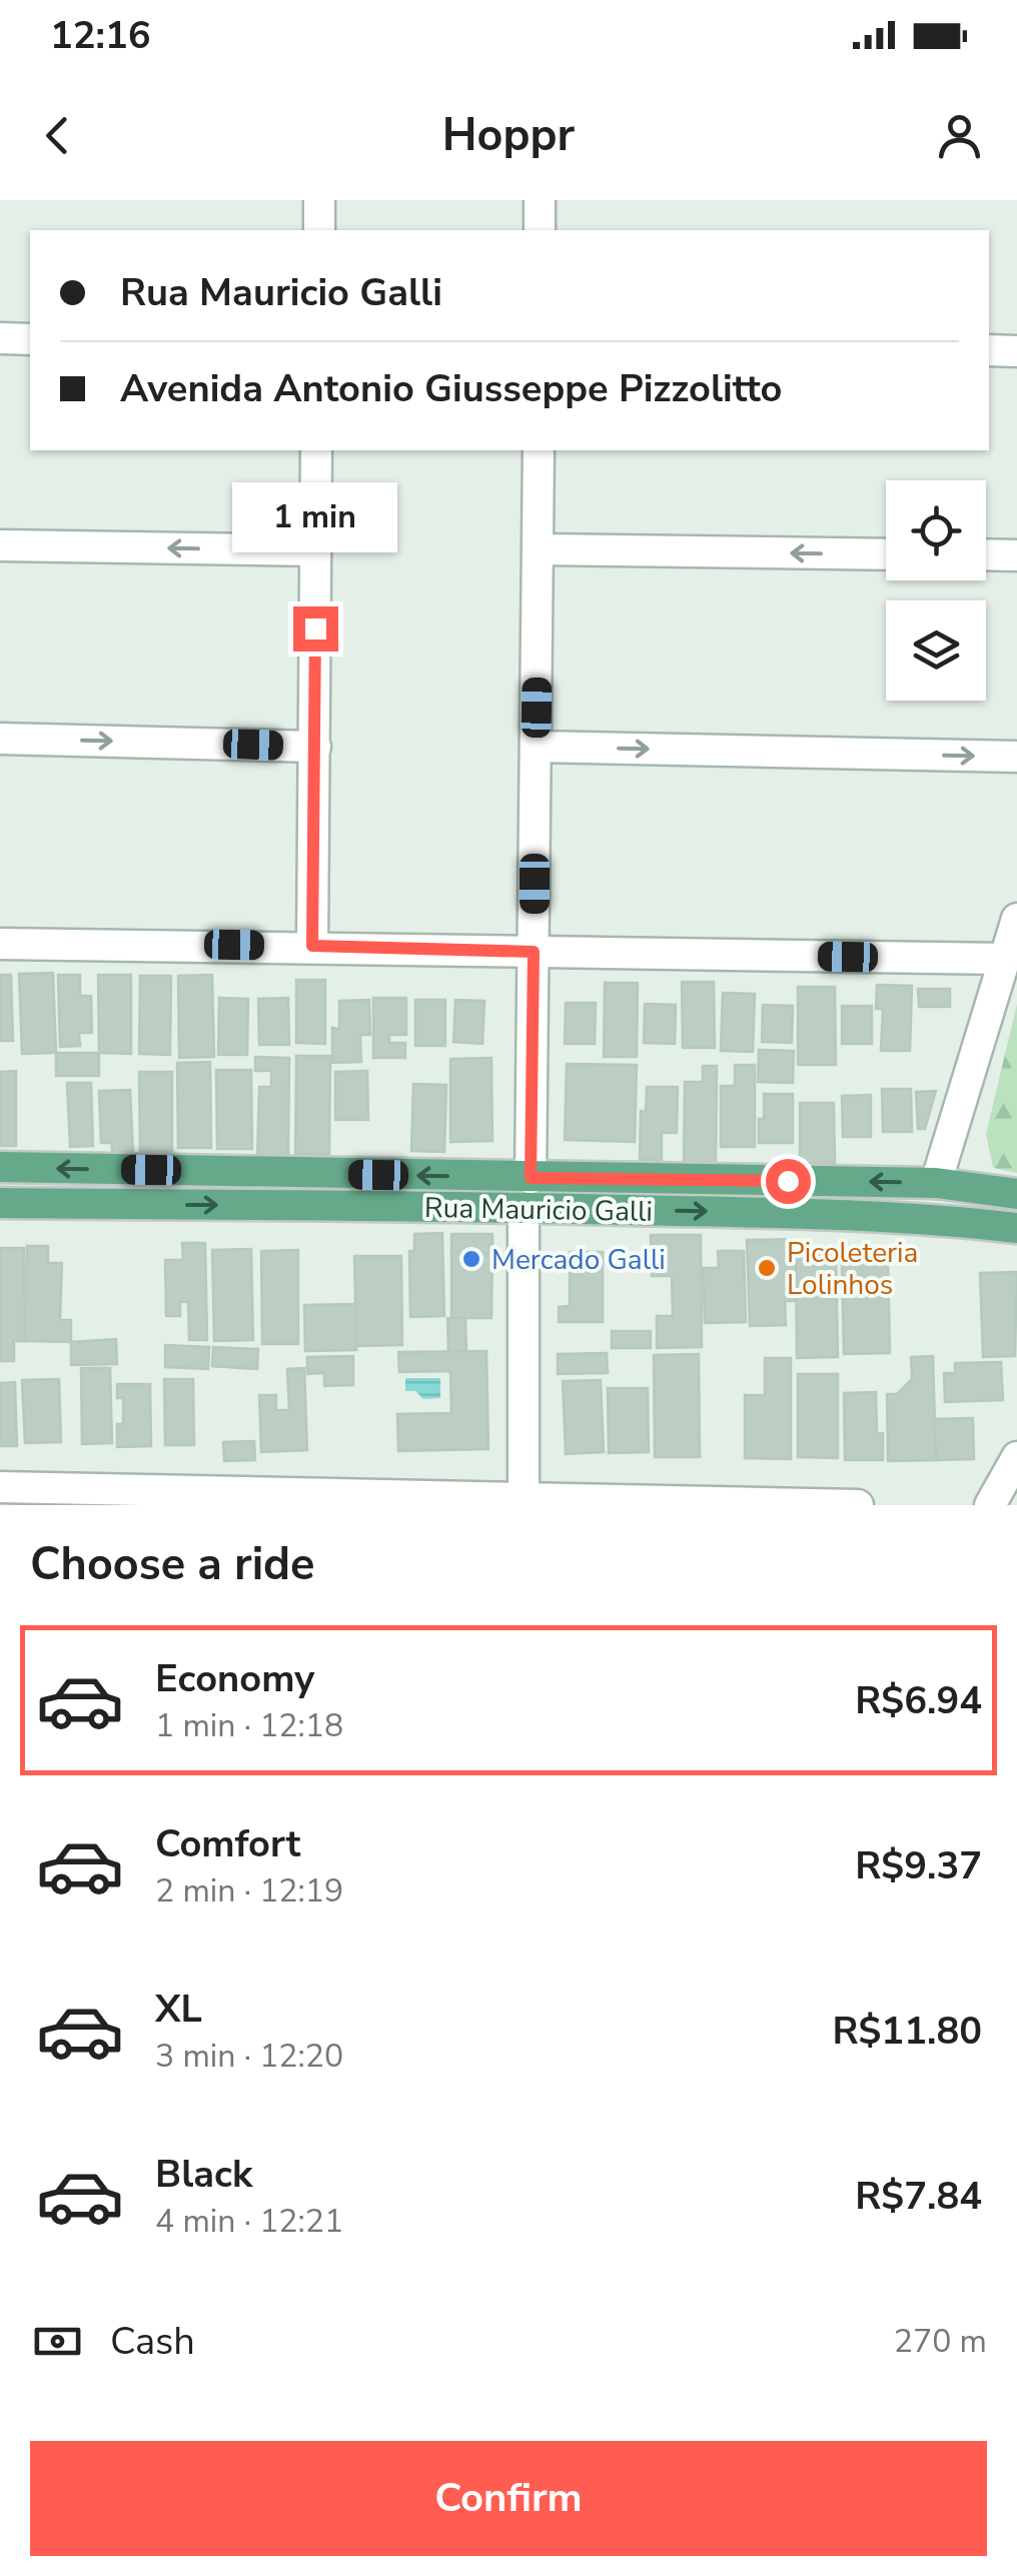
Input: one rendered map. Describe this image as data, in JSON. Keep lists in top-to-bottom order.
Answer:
{
  "streets": {
    "main road": ["Rua Mauricio Galli"]
  },
  "places": ["Mercado Galli", "Picoleteria Lolinhos"],
  "page": {
    "status": "12:16",
    "header": "Hoppr",
    "banner": ["Rua Mauricio Galli", "Avenida Antonio Giusseppe Pizzolitto"],
    "bubble": "1 min",
    "heading": "Choose a ride",
    "list": [
      {
        "name": "Economy",
        "note": "1 min · 12:18",
        "value": "R$6.94"
      },
      {
        "name": "Comfort",
        "note": "2 min · 12:19",
        "value": "R$9.37"
      },
      {
        "name": "XL",
        "note": "3 min · 12:20",
        "value": "R$11.80"
      },
      {
        "name": "Black",
        "note": "4 min · 12:21",
        "value": "R$7.84"
      }
    ],
    "pay": ["Cash", "270 m"],
    "buttons": "Confirm"
  }
}
